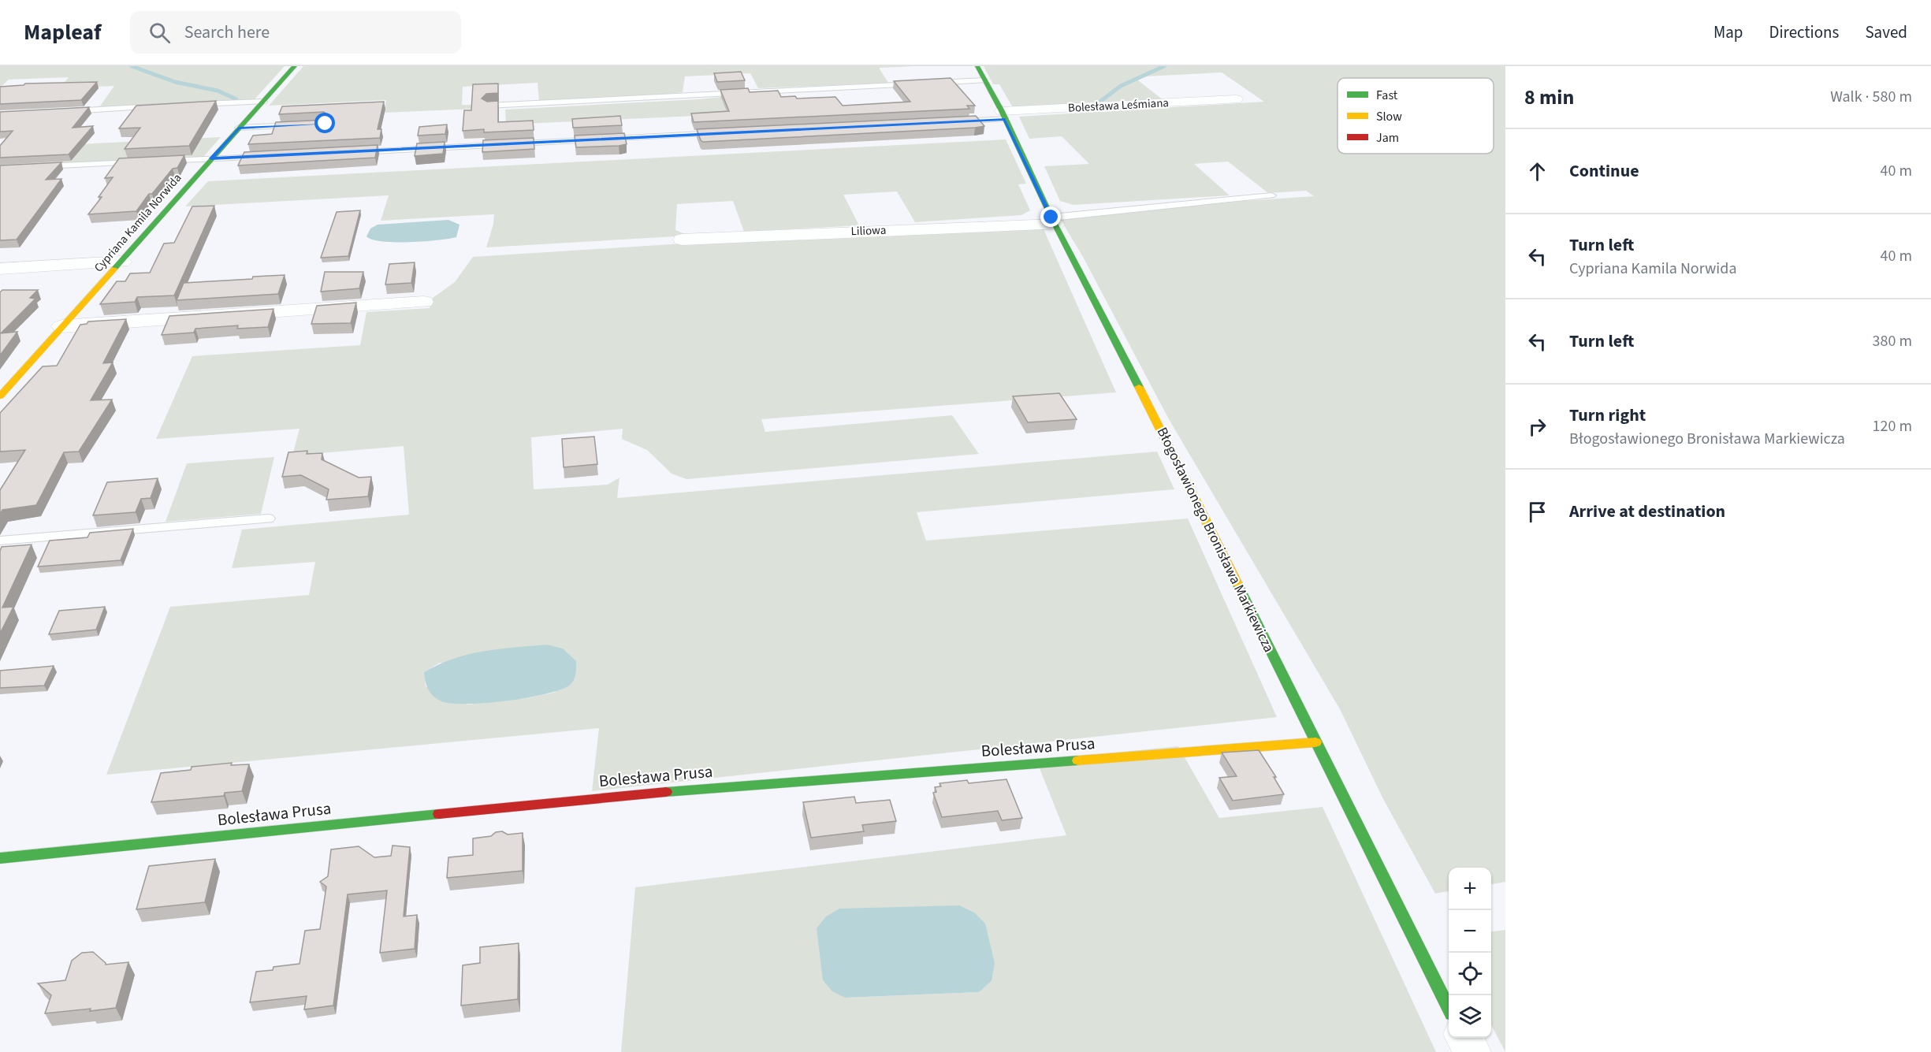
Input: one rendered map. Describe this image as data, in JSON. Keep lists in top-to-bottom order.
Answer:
{
  "streets": {
    "street": [
      "Bolesława Leśmiana",
      "Cypriana Kamila Norwida",
      "Liliowa",
      "Błogosławionego Bronisława Markiewicza",
      "Bolesława Prusa"
    ]
  },
  "crossings": [
    ["Bolesława Leśmiana", "Błogosławionego Bronisława Markiewicza"],
    ["Liliowa", "Błogosławionego Bronisława Markiewicza"],
    ["Błogosławionego Bronisława Markiewicza", "Bolesława Prusa"]
  ],
  "legend": ["Fast", "Slow", "Jam"],
  "page": {
    "header": "Mapleaf",
    "search": "Search here",
    "nav": ["Map", "Directions", "Saved"],
    "heading": ["8 min", "Walk · 580 m"],
    "list": [
      ["Continue", "40 m"],
      ["Turn left", "Cypriana Kamila Norwida", "40 m"],
      ["Turn left", "380 m"],
      ["Turn right", "Błogosławionego Bronisława Markiewicza", "120 m"],
      "Arrive at destination"
    ],
    "map_buttons": ["+", "−"]
  }
}
